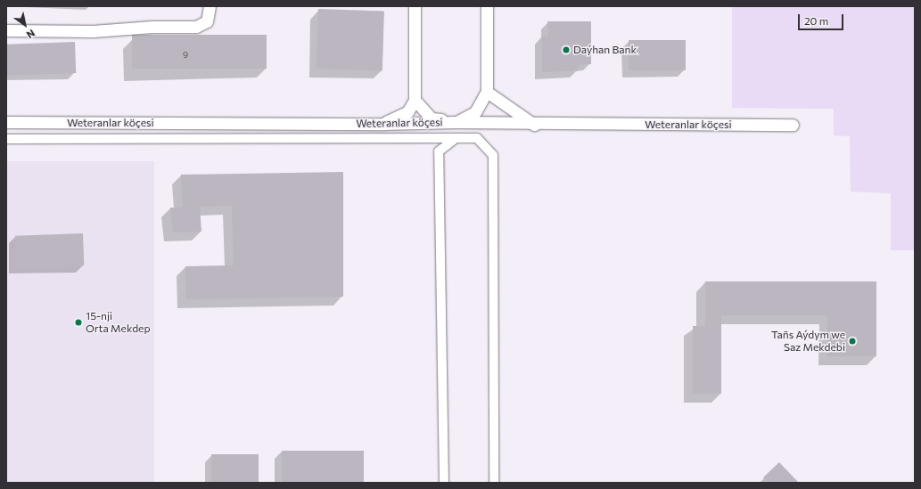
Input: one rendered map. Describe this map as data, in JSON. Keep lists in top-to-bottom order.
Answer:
{
  "streets": {
    "street": ["Weteranlar köçesi"]
  },
  "places": ["Daýhan Bank", "15-nji Orta Mekdep", "Tañs Aýdym we Saz Mekdebi"],
  "house_numbers": ["9"],
  "scale_bar": "20 m",
  "north": "bottom right"
}
